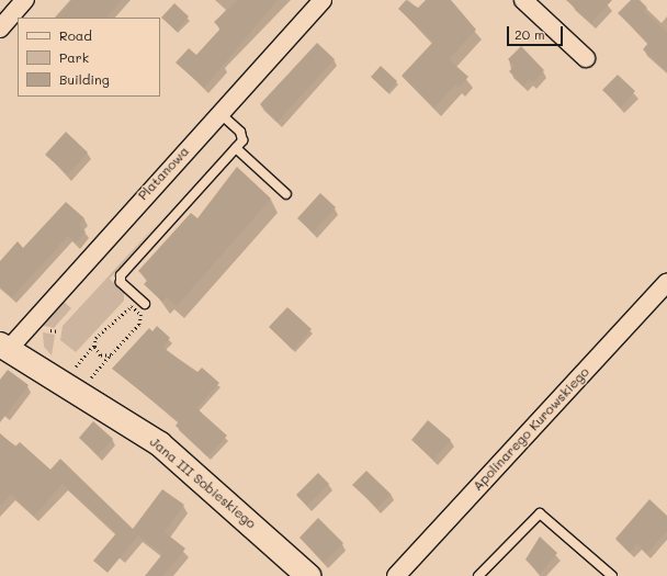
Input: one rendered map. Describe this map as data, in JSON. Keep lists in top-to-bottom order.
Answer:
{
  "streets": {
    "street": ["Platanowa", "Apolinarego Kurowskiego", "Jana III Sobieskiego"]
  },
  "crossings": [
    ["Platanowa", "Jana III Sobieskiego"]
  ],
  "legend": ["Road", "Park", "Building"],
  "scale_bar": "20 m"
}
